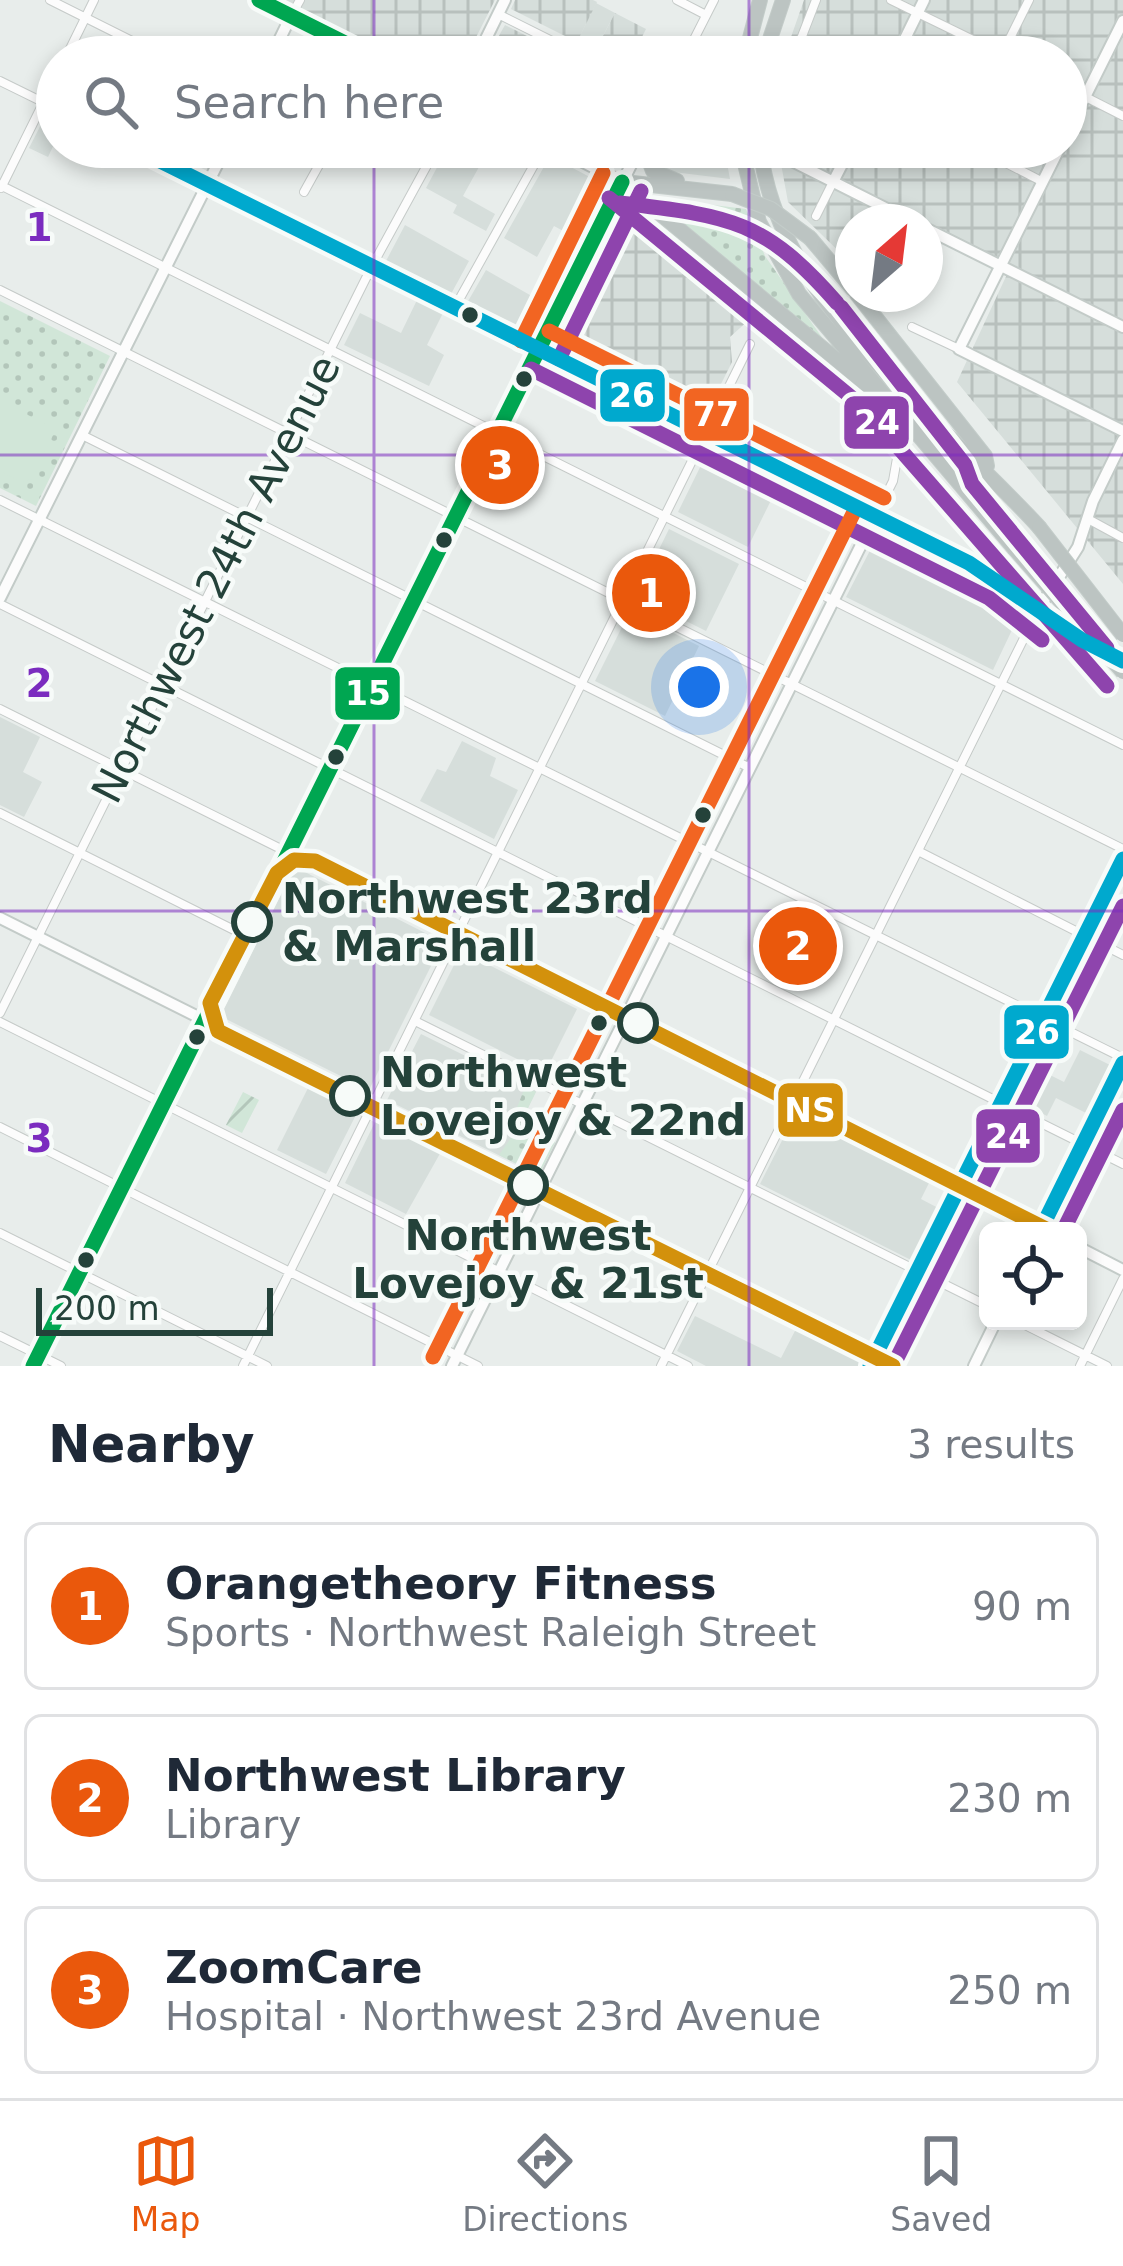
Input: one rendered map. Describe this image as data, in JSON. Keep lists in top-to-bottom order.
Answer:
{
  "streets": {
    "street": ["Northwest 24th Avenue"]
  },
  "places": ["Northwest 23rd & Marshall", "Northwest Lovejoy & 22nd", "Northwest Lovejoy & 21st"],
  "lines": [
    "transit line 15",
    "transit line 26",
    "transit line 77",
    "transit line 24",
    "transit line NS"
  ],
  "scale_bar": "200 m",
  "north": "top right",
  "page": {
    "search": "Search here",
    "pins": ["3", "1", "2"],
    "scale": "200 m",
    "heading": ["Nearby", "3 results"],
    "list": [
      {
        "mark": "1",
        "name": "Orangetheory Fitness",
        "note": "Sports · Northwest Raleigh Street",
        "value": "90 m"
      },
      {
        "mark": "2",
        "name": "Northwest Library",
        "note": "Library",
        "value": "230 m"
      },
      {
        "mark": "3",
        "name": "ZoomCare",
        "note": "Hospital · Northwest 23rd Avenue",
        "value": "250 m"
      }
    ],
    "nav": ["Map", "Directions", "Saved"]
  },
  "grid": {
    "rows": ["1", "2", "3"]
  }
}
